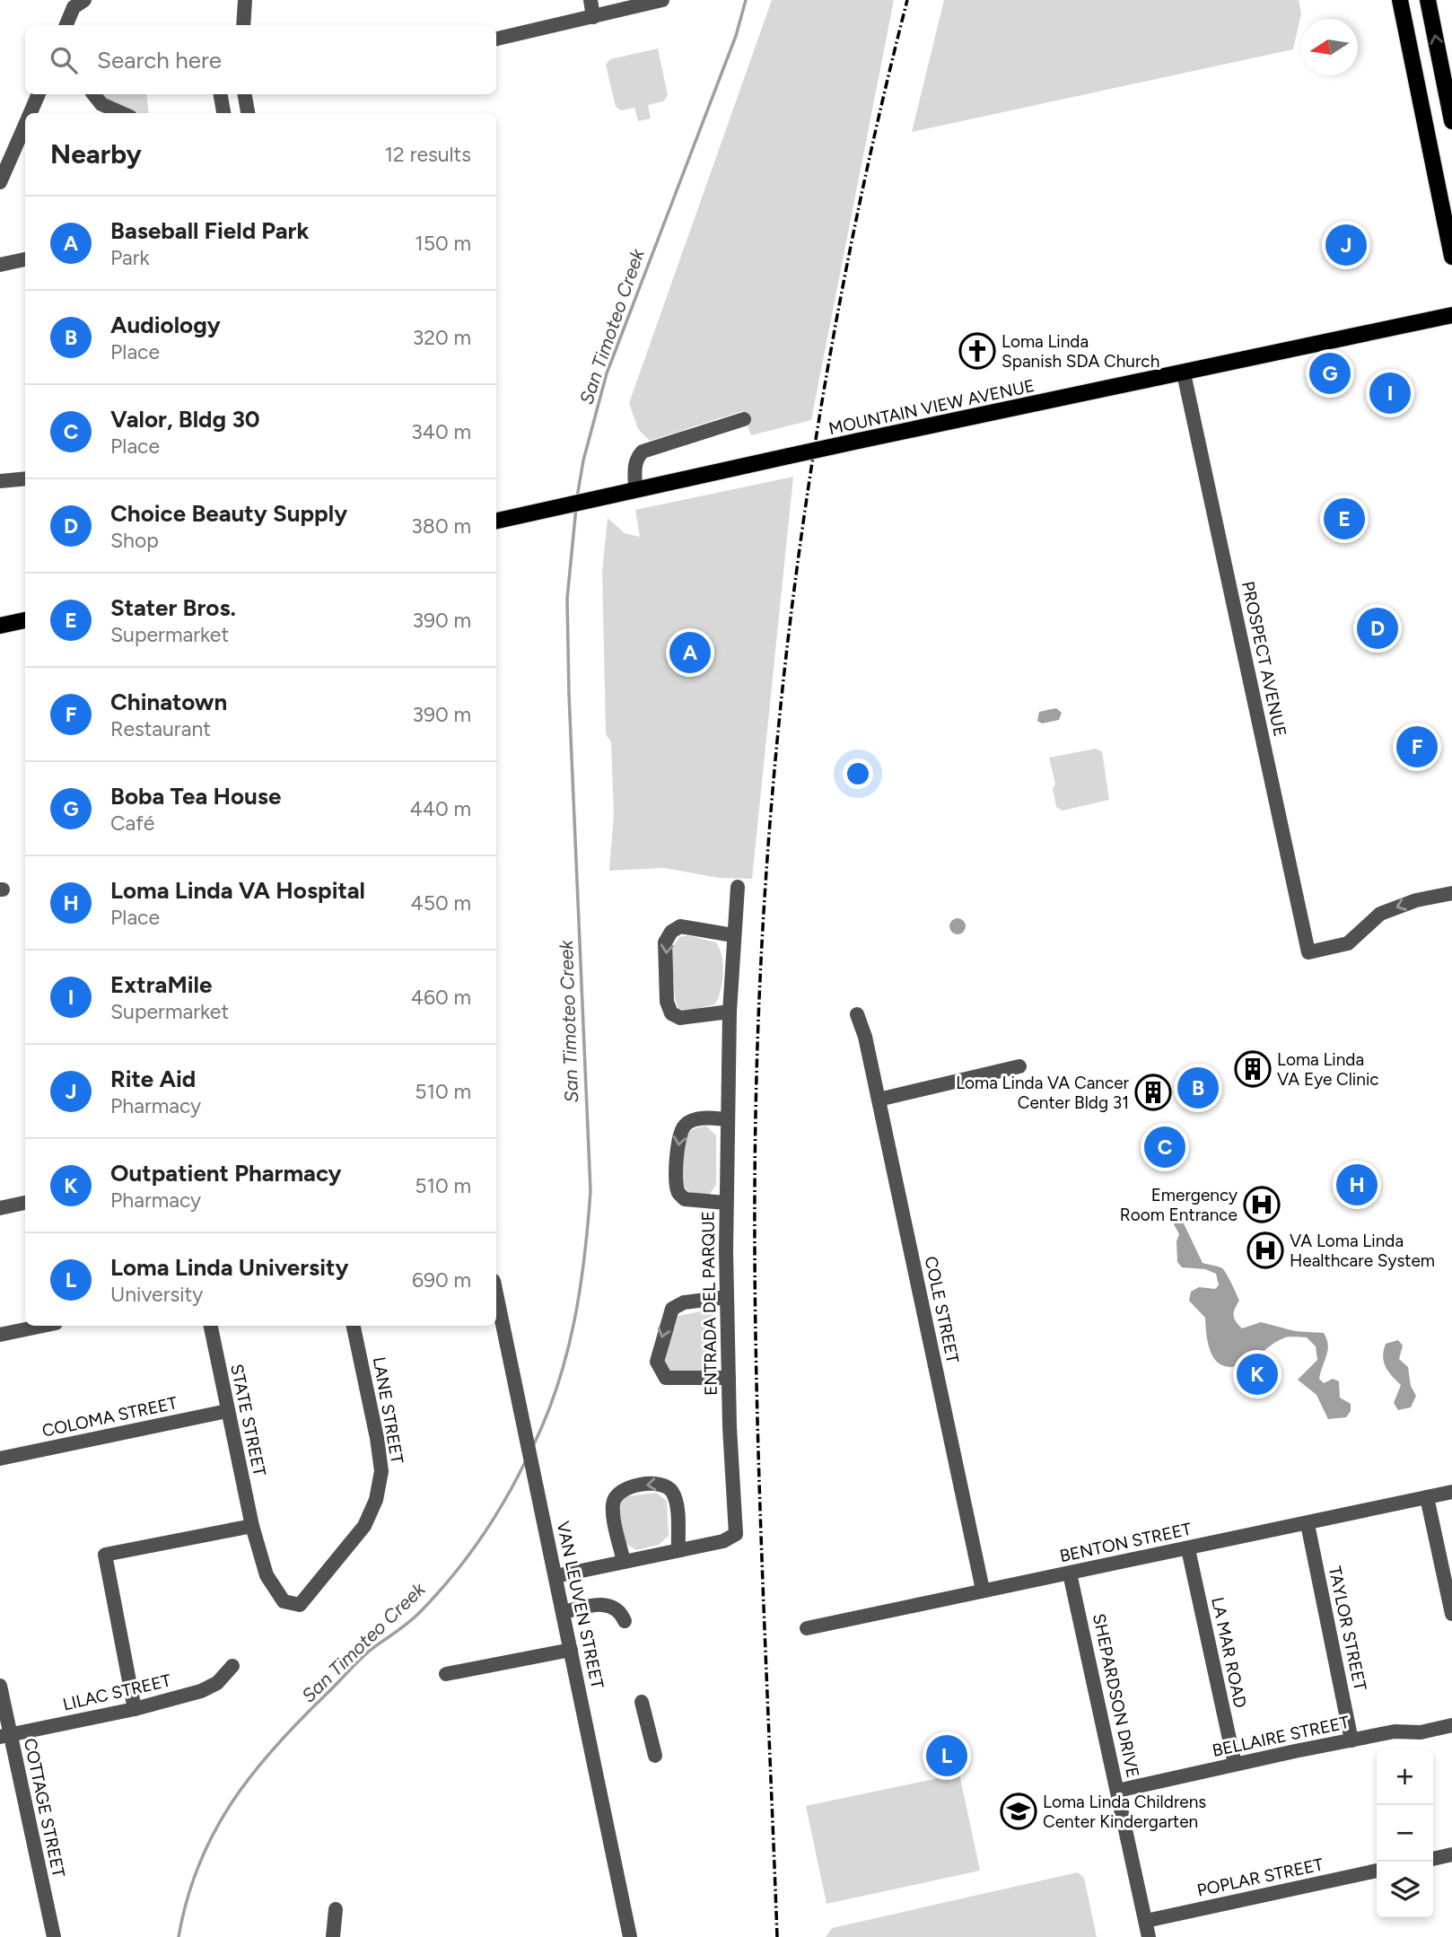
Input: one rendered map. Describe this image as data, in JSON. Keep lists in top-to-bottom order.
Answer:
{
  "streets": {
    "main road": ["MOUNTAIN VIEW AVENUE"],
    "street": [
      "PROSPECT AVENUE",
      "ENTRADA DEL PARQUE",
      "COLE STREET",
      "LANE STREET",
      "COLOMA STREET",
      "STATE STREET",
      "BENTON STREET",
      "VAN LEUVEN STREET",
      "TAYLOR STREET",
      "LA MAR ROAD",
      "LILAC STREET",
      "SHEPARDSON DRIVE",
      "BELLAIRE STREET",
      "COTTAGE STREET",
      "POPLAR STREET"
    ]
  },
  "crossings": [
    ["MOUNTAIN VIEW AVENUE", "PROSPECT AVENUE"],
    ["ENTRADA DEL PARQUE", "VAN LEUVEN STREET"],
    ["COLE STREET", "BENTON STREET"],
    ["LANE STREET", "STATE STREET"],
    ["COLOMA STREET", "STATE STREET"],
    ["BENTON STREET", "TAYLOR STREET"],
    ["BENTON STREET", "LA MAR ROAD"],
    ["BENTON STREET", "SHEPARDSON DRIVE"],
    ["TAYLOR STREET", "BELLAIRE STREET"],
    ["LA MAR ROAD", "BELLAIRE STREET"],
    ["LILAC STREET", "COTTAGE STREET"],
    ["SHEPARDSON DRIVE", "BELLAIRE STREET"],
    ["SHEPARDSON DRIVE", "POPLAR STREET"]
  ],
  "water": ["San Timoteo Creek"],
  "places": {
    "church": ["Loma Linda Spanish SDA Church"],
    "building": ["Loma Linda VA Eye Clinic", "Loma Linda VA Cancer Center Bldg 31"],
    "hospital": ["Emergency Room Entrance", "VA Loma Linda Healthcare System"],
    "school or university": ["Loma Linda Childrens Center Kindergarten"]
  },
  "north": "left",
  "page": {
    "search": "Search here",
    "heading": ["Nearby", "12 results"],
    "list": [
      {
        "mark": "A",
        "name": "Baseball Field Park",
        "note": "Park",
        "value": "150 m"
      },
      {
        "mark": "B",
        "name": "Audiology",
        "note": "Place",
        "value": "320 m"
      },
      {
        "mark": "C",
        "name": "Valor, Bldg 30",
        "note": "Place",
        "value": "340 m"
      },
      {
        "mark": "D",
        "name": "Choice Beauty Supply",
        "note": "Shop",
        "value": "380 m"
      },
      {
        "mark": "E",
        "name": "Stater Bros.",
        "note": "Supermarket",
        "value": "390 m"
      },
      {
        "mark": "F",
        "name": "Chinatown",
        "note": "Restaurant",
        "value": "390 m"
      },
      {
        "mark": "G",
        "name": "Boba Tea House",
        "note": "Café",
        "value": "440 m"
      },
      {
        "mark": "H",
        "name": "Loma Linda VA Hospital",
        "note": "Place",
        "value": "450 m"
      },
      {
        "mark": "I",
        "name": "ExtraMile",
        "note": "Supermarket",
        "value": "460 m"
      },
      {
        "mark": "J",
        "name": "Rite Aid",
        "note": "Pharmacy",
        "value": "510 m"
      },
      {
        "mark": "K",
        "name": "Outpatient Pharmacy",
        "note": "Pharmacy",
        "value": "510 m"
      },
      {
        "mark": "L",
        "name": "Loma Linda University",
        "note": "University",
        "value": "690 m"
      }
    ],
    "pins": [
      "J",
      "G",
      "I",
      "E",
      "D",
      "A",
      "F",
      "B",
      "C",
      "H",
      "K",
      "L"
    ],
    "map_buttons": ["+", "−"]
  }
}
